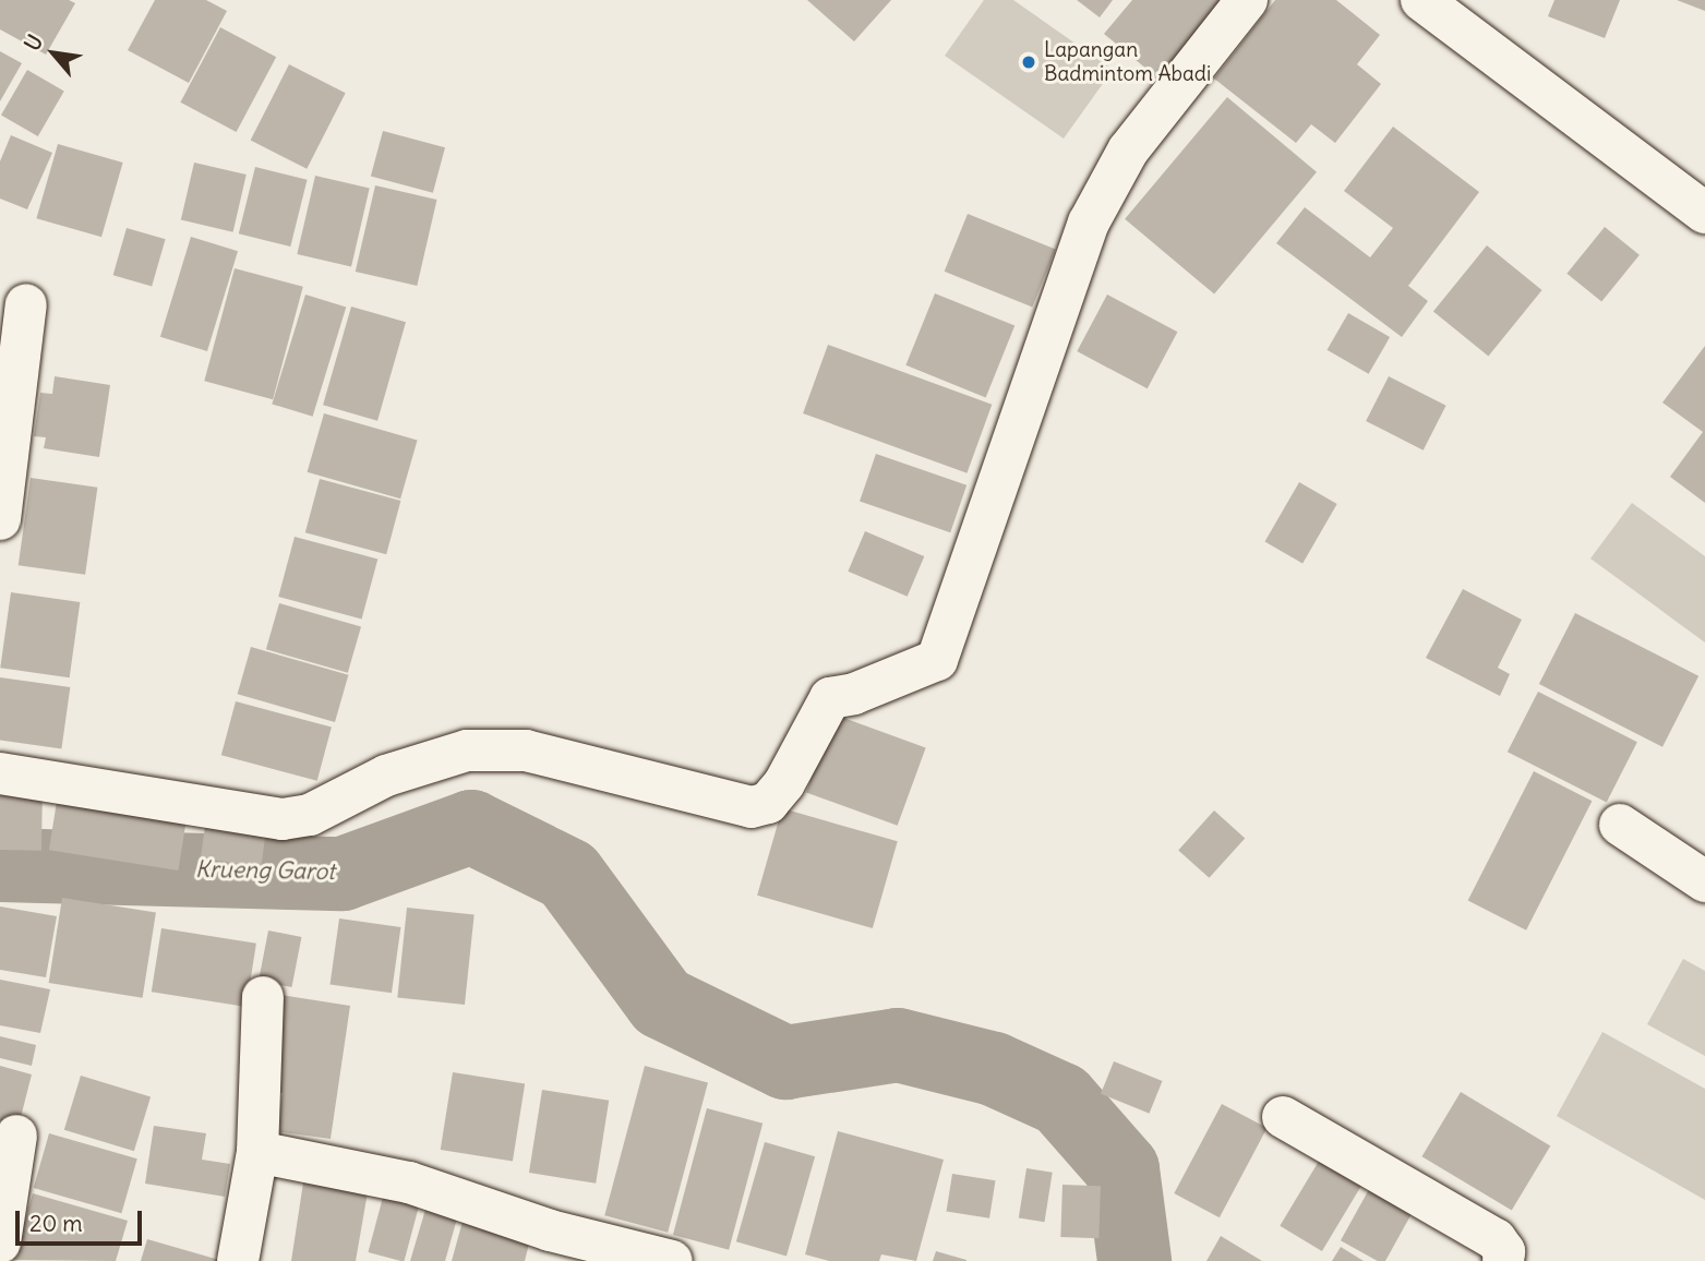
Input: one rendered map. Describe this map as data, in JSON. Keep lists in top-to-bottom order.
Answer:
{
  "water": ["Krueng Garot"],
  "places": ["Lapangan Badmintom Abadi"],
  "scale_bar": "20 m",
  "north": "top left"
}
